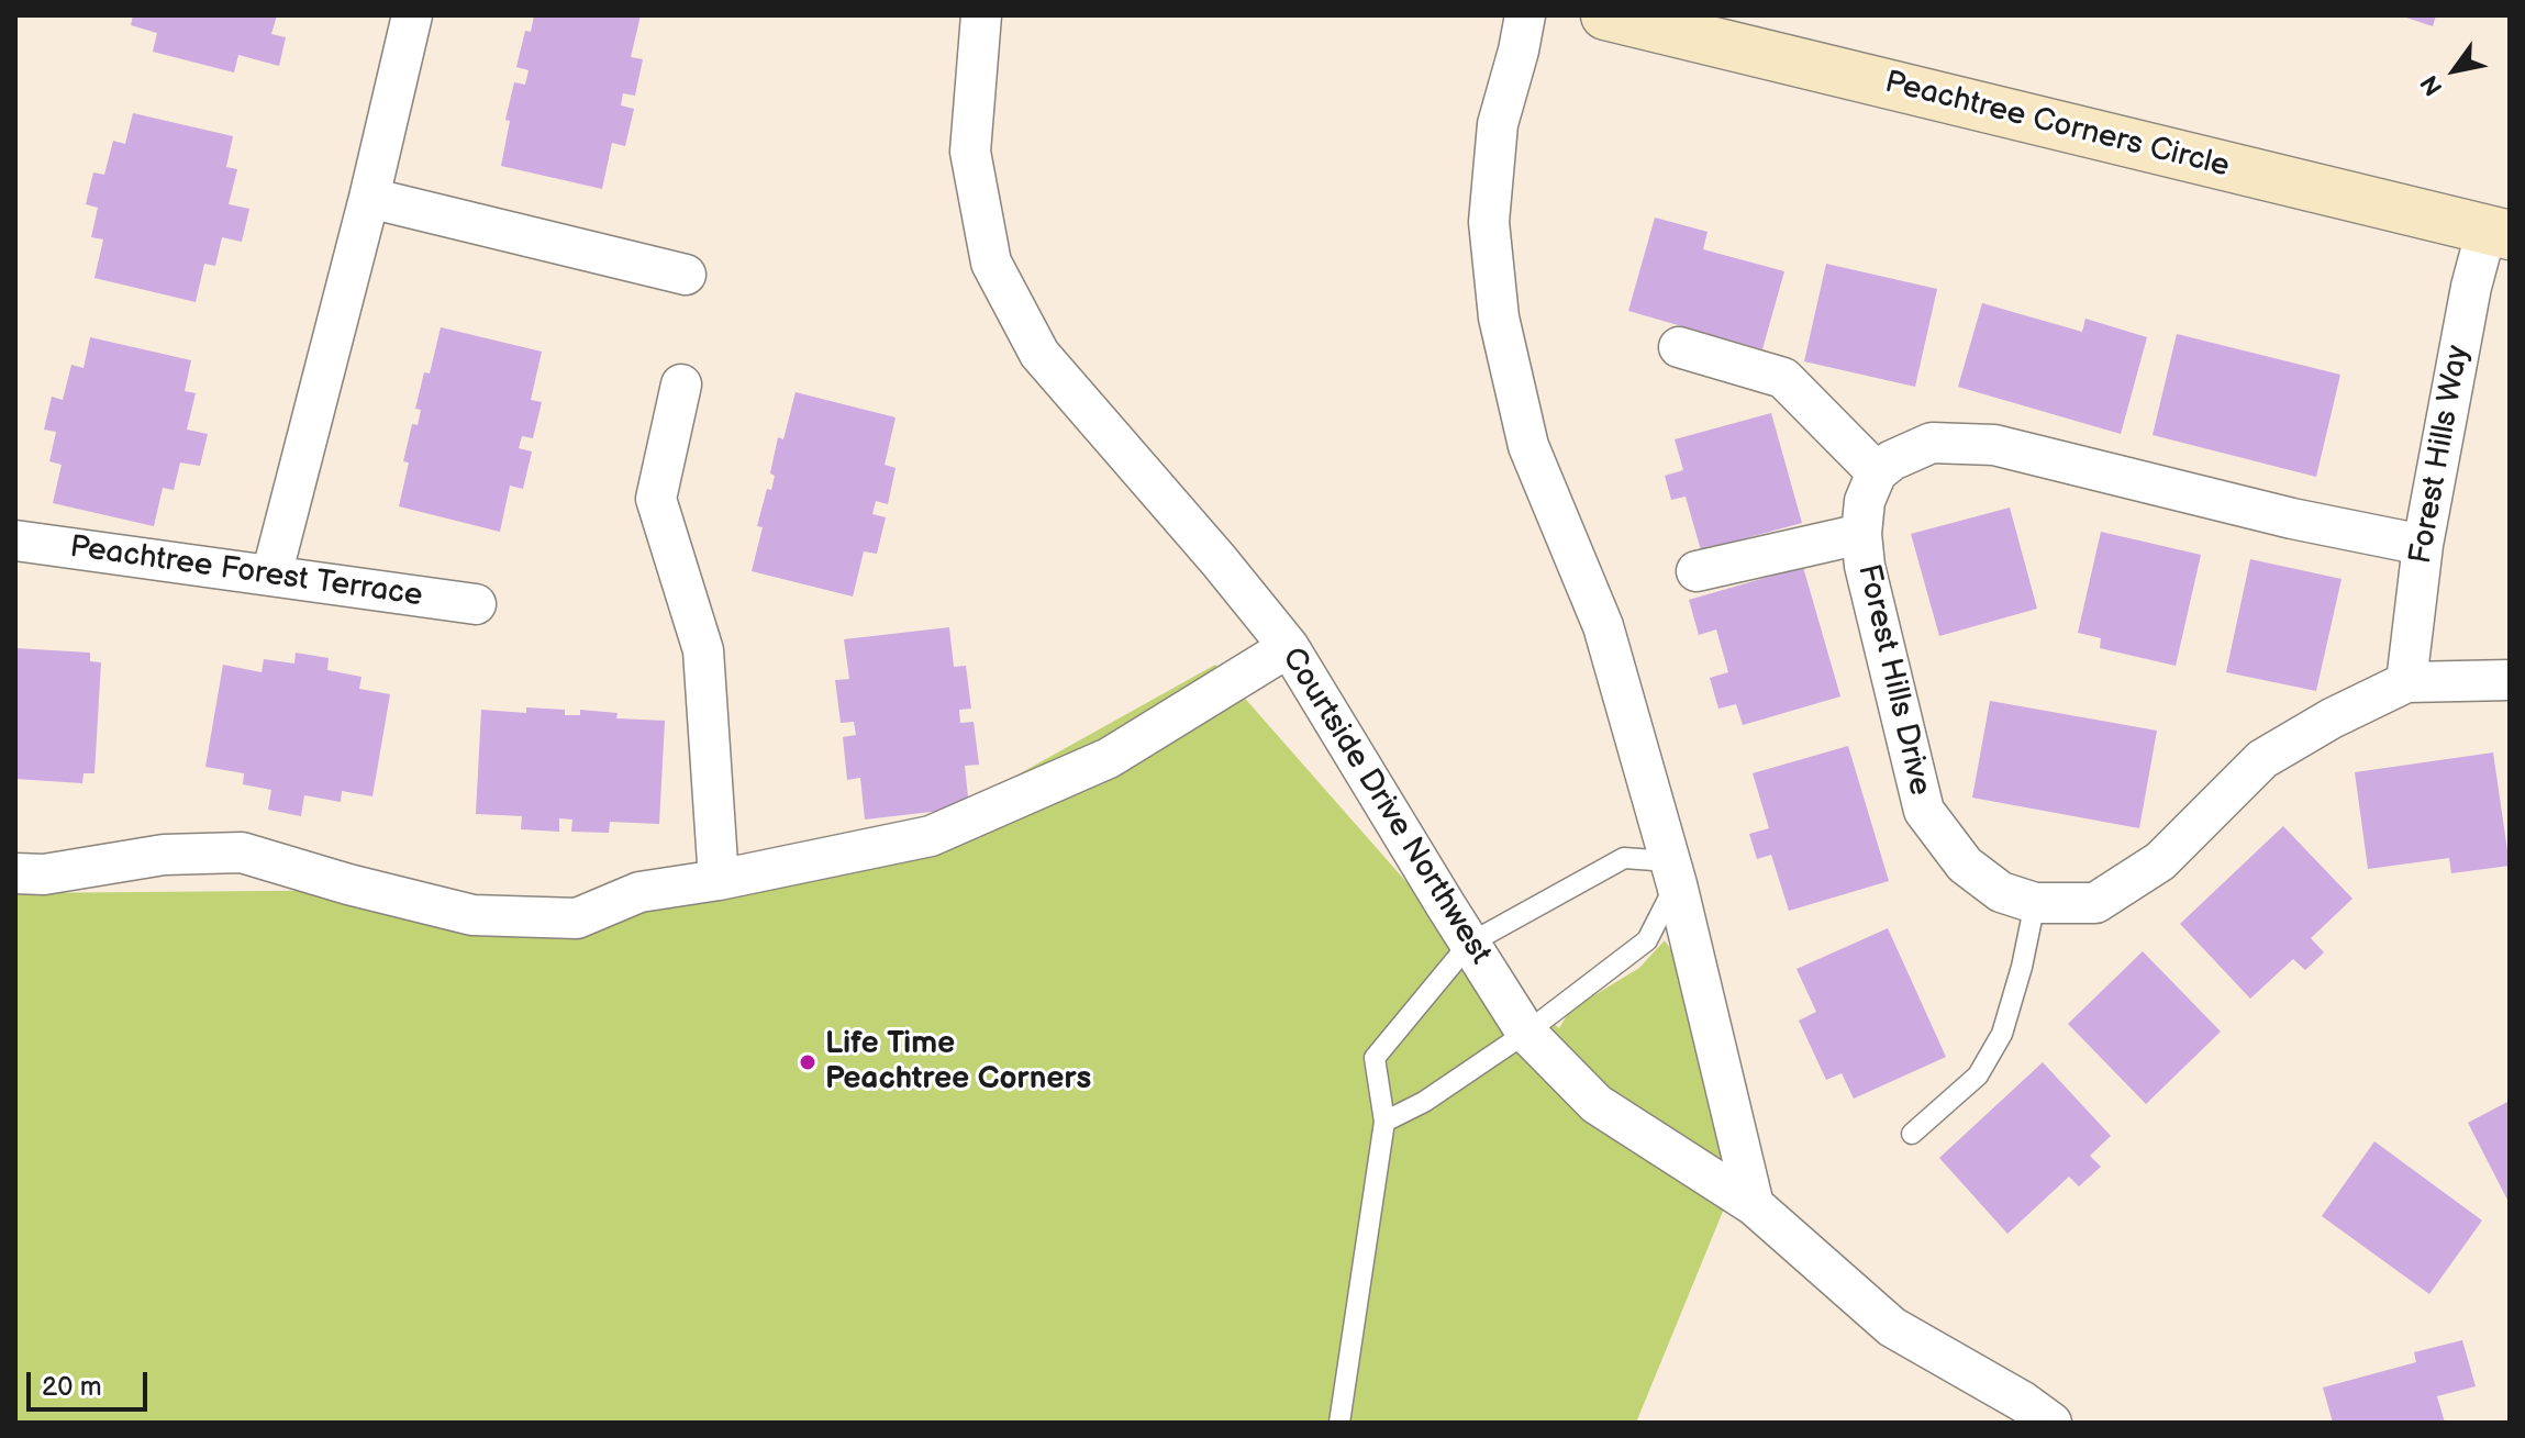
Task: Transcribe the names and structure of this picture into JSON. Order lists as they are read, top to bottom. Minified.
{"streets":{"street":["Peachtree Corners Circle","Forest Hills Way","Peachtree Forest Terrace","Forest Hills Drive","Courtside Drive Northwest"]},"crossings":[["Peachtree Corners Circle","Forest Hills Way"],["Forest Hills Way","Forest Hills Drive"]],"places":["Life Time Peachtree Corners"],"scale_bar":"20 m","north":"bottom left"}
